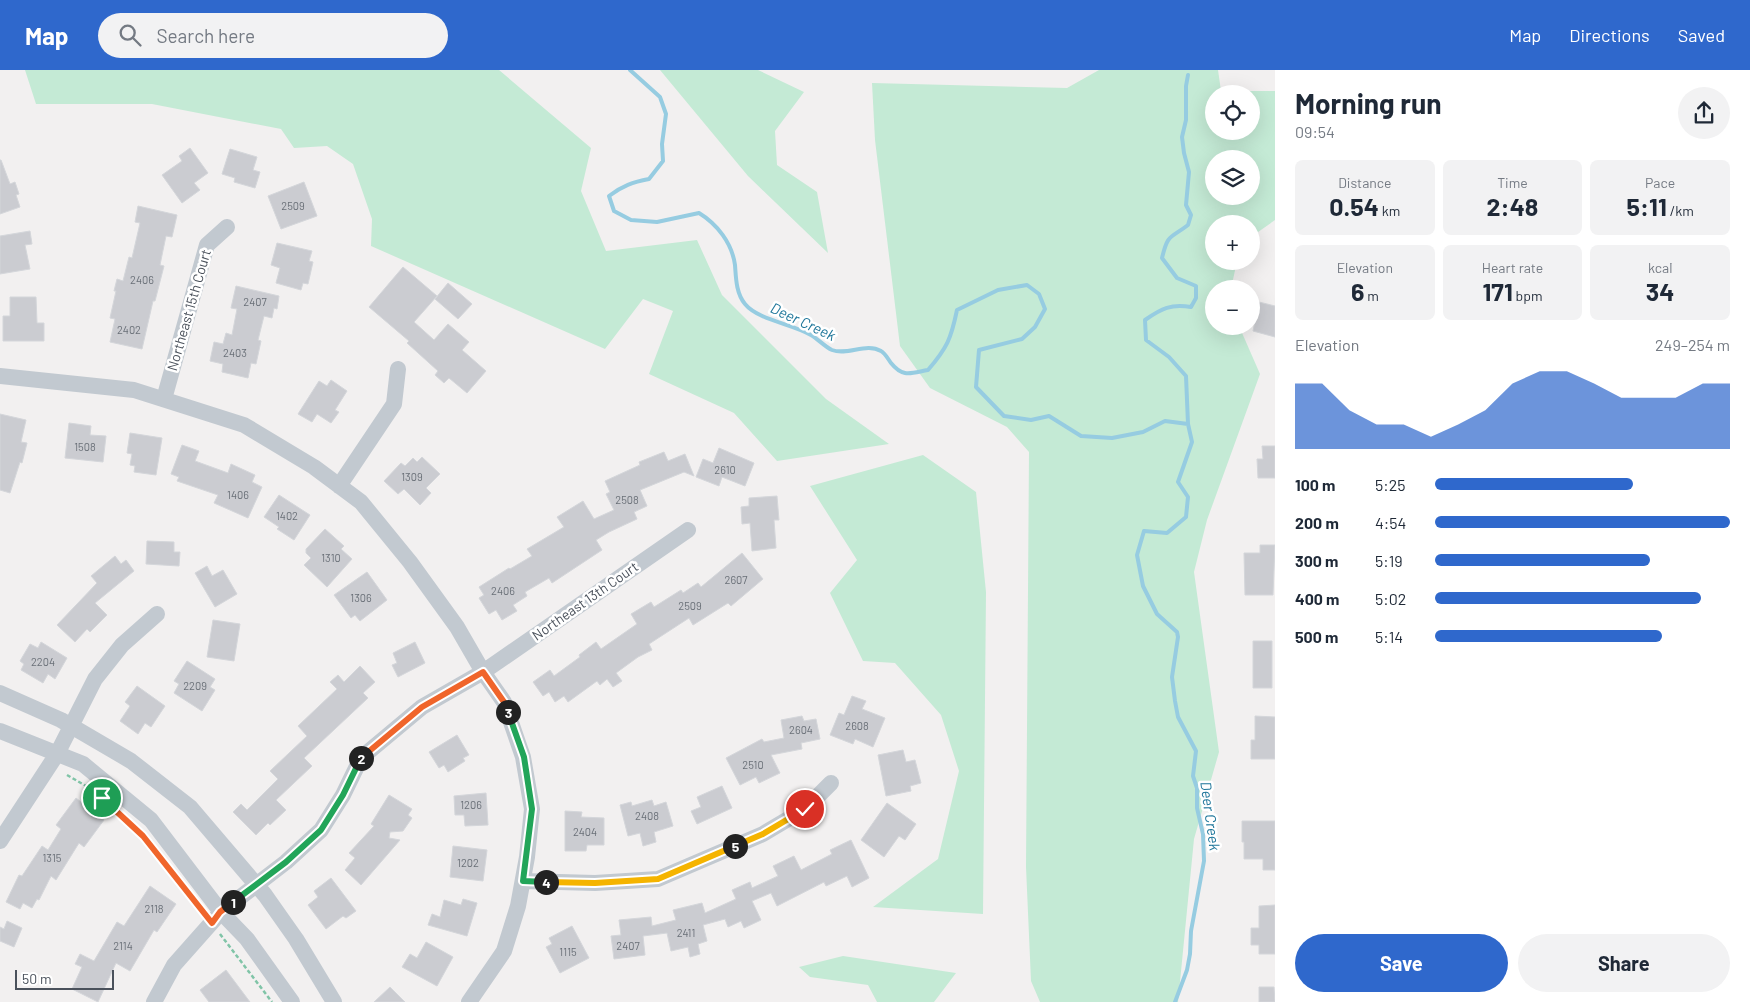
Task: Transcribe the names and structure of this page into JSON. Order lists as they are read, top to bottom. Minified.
{"streets":{"street":["Northeast 15th Court","Northeast 13th Court"]},"water":["Deer Creek"],"house_numbers":["2509","2406","2407","2402","2403","1508","2610","1309","1406","2508","1402","1310","2607","2406","1306","2509","2204","2209","2608","2604","2510","1206","2408","2404","1315","1202","2118","2411","2114","2407","1115"],"scale_bar":"50 m","page":{"header":"Map","search":"Search here","nav":["Map","Directions","Saved"],"heading":["Morning run","09:54"],"map_buttons":["+","−"],"stats":[["Distance","0.54 km"],["Time","2:48"],["Pace","5:11 /km"],["Elevation","6 m"],["Heart rate","171 bpm"],["kcal","34"]],"chart":["Elevation","249–254 m"],"list":[{"name":"100 m","note":"5:25"},{"name":"200 m","note":"4:54"},{"name":"300 m","note":"5:19"},{"name":"400 m","note":"5:02"},{"name":"500 m","note":"5:14"}],"pins":["3","2","5","4","1"],"buttons":["Save","Share"],"scale":"50 m"}}
